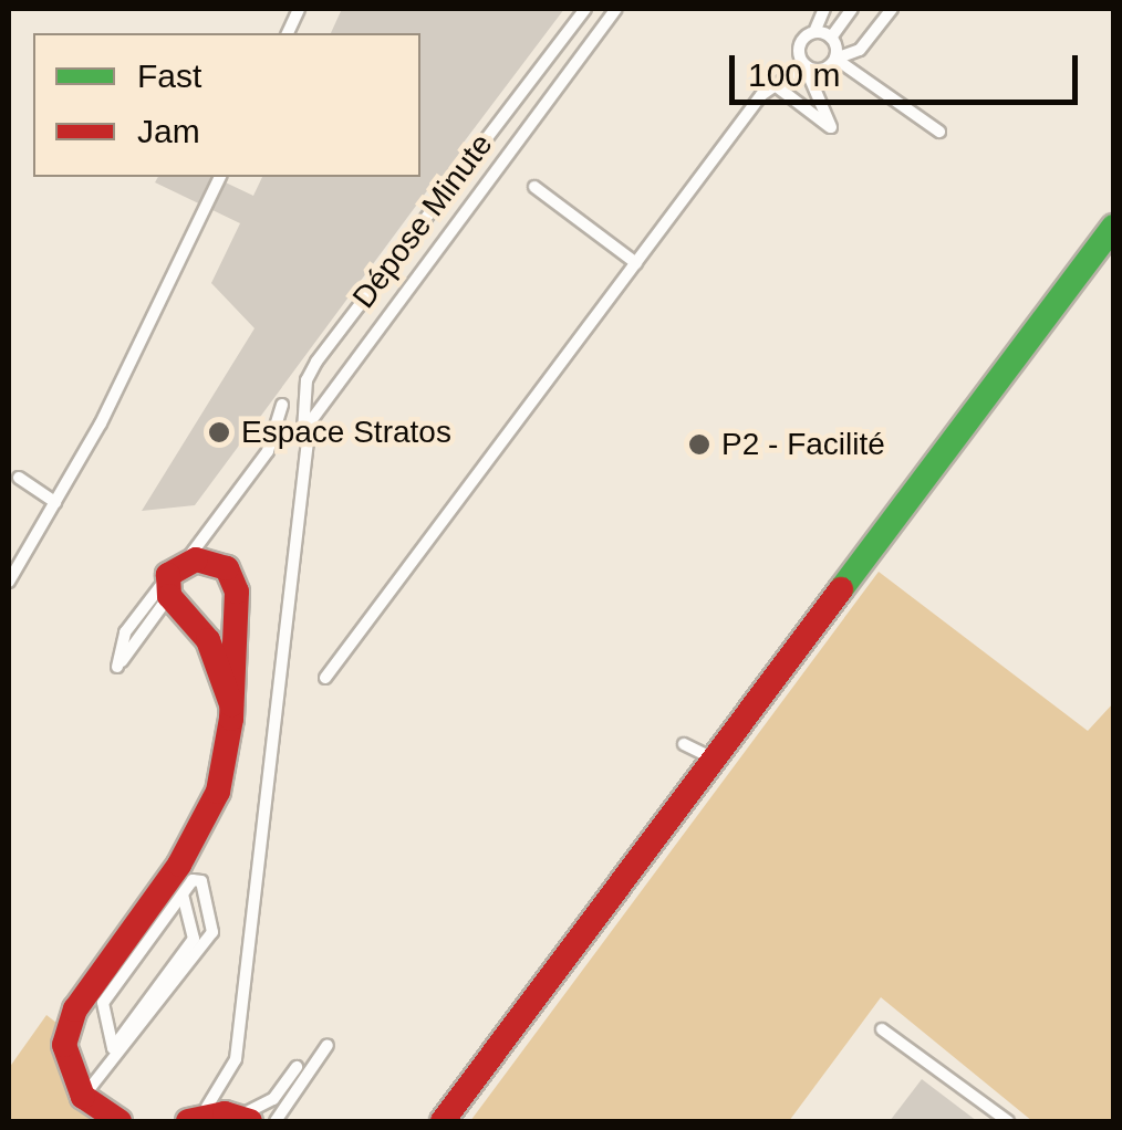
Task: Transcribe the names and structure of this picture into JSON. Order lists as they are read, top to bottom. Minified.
{"streets":{"lane":["Dépose Minute"]},"places":["Espace Stratos","P2 - Facilité"],"legend":["Fast","Jam"],"scale_bar":"100 m"}
